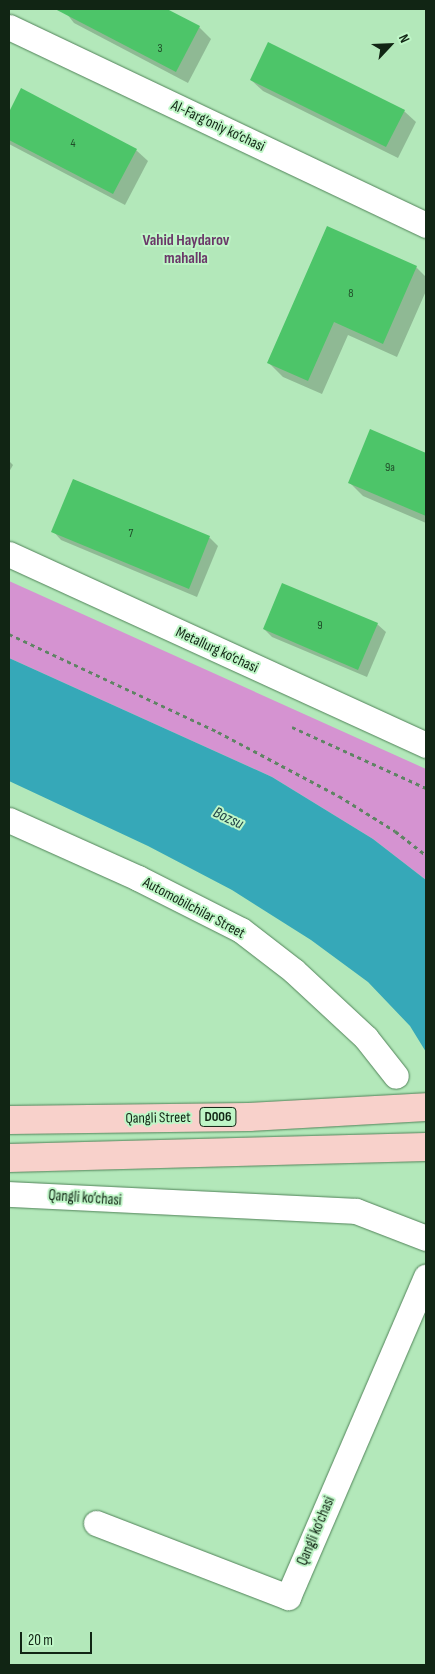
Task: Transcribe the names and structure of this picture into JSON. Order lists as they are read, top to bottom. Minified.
{"streets":{"main road":["D006","Qangli Street"],"street":["Al-Farg‘oniy ko‘chasi","Metallurg ko‘chasi","Automobilchilar Street","Qangli ko‘chasi"]},"districts":["Vahid Haydarov mahalla"],"water":["Bozsu"],"house_numbers":["3","4","8","9а","7","9"],"scale_bar":"20 m","north":"top right"}
